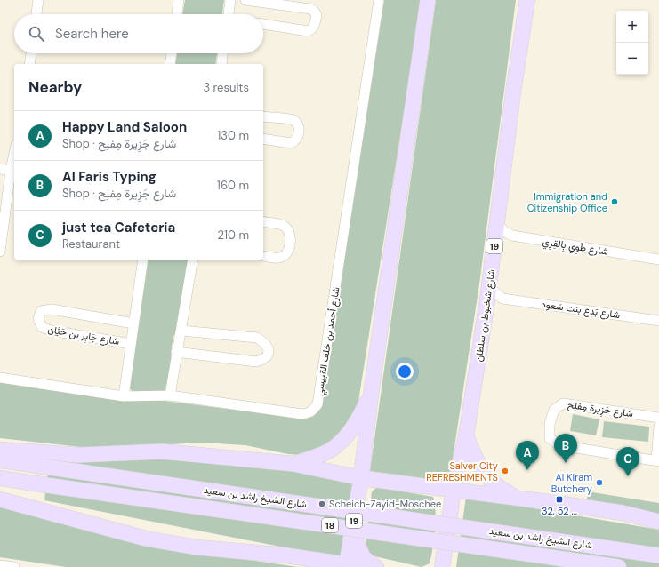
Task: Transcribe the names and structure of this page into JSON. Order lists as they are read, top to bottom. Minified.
{"streets":{"main road":["19","شارع شخبوط بن سلطان","شارع الشيخ راشد بن سعيد","18"],"street":["شارع طَوِي بِالقِرِي","شارع بَدع بنت سَعود","شارع جَابِر بن حَيَّان","شارع أحمد بن خلف القبيسي","شارع جَزِيرة مِفلِح"]},"crossings":[["شارع طَوِي بِالقِرِي","شارع شخبوط بن سلطان"],["شارع جَابِر بن حَيَّان","شارع أحمد بن خلف القبيسي"]],"places":{"other":["Immigration and Citizenship Office","Salver City REFRESHMENTS","Al Kiram Butchery","Scheich-Zayid-Moschee"],"transit":["32, 52 ..."]},"page":{"map_buttons":["+","−"],"search":"Search here","heading":["Nearby","3 results"],"list":[{"mark":"A","name":"Happy Land Saloon","note":"Shop · شارع جَزِيرة مِفلِح","value":"130 m"},{"mark":"B","name":"Al Faris Typing","note":"Shop · شارع جَزِيرة مِفلِح","value":"160 m"},{"mark":"C","name":"just tea Cafeteria","note":"Restaurant","value":"210 m"}],"pins":["B","A","C"]}}
